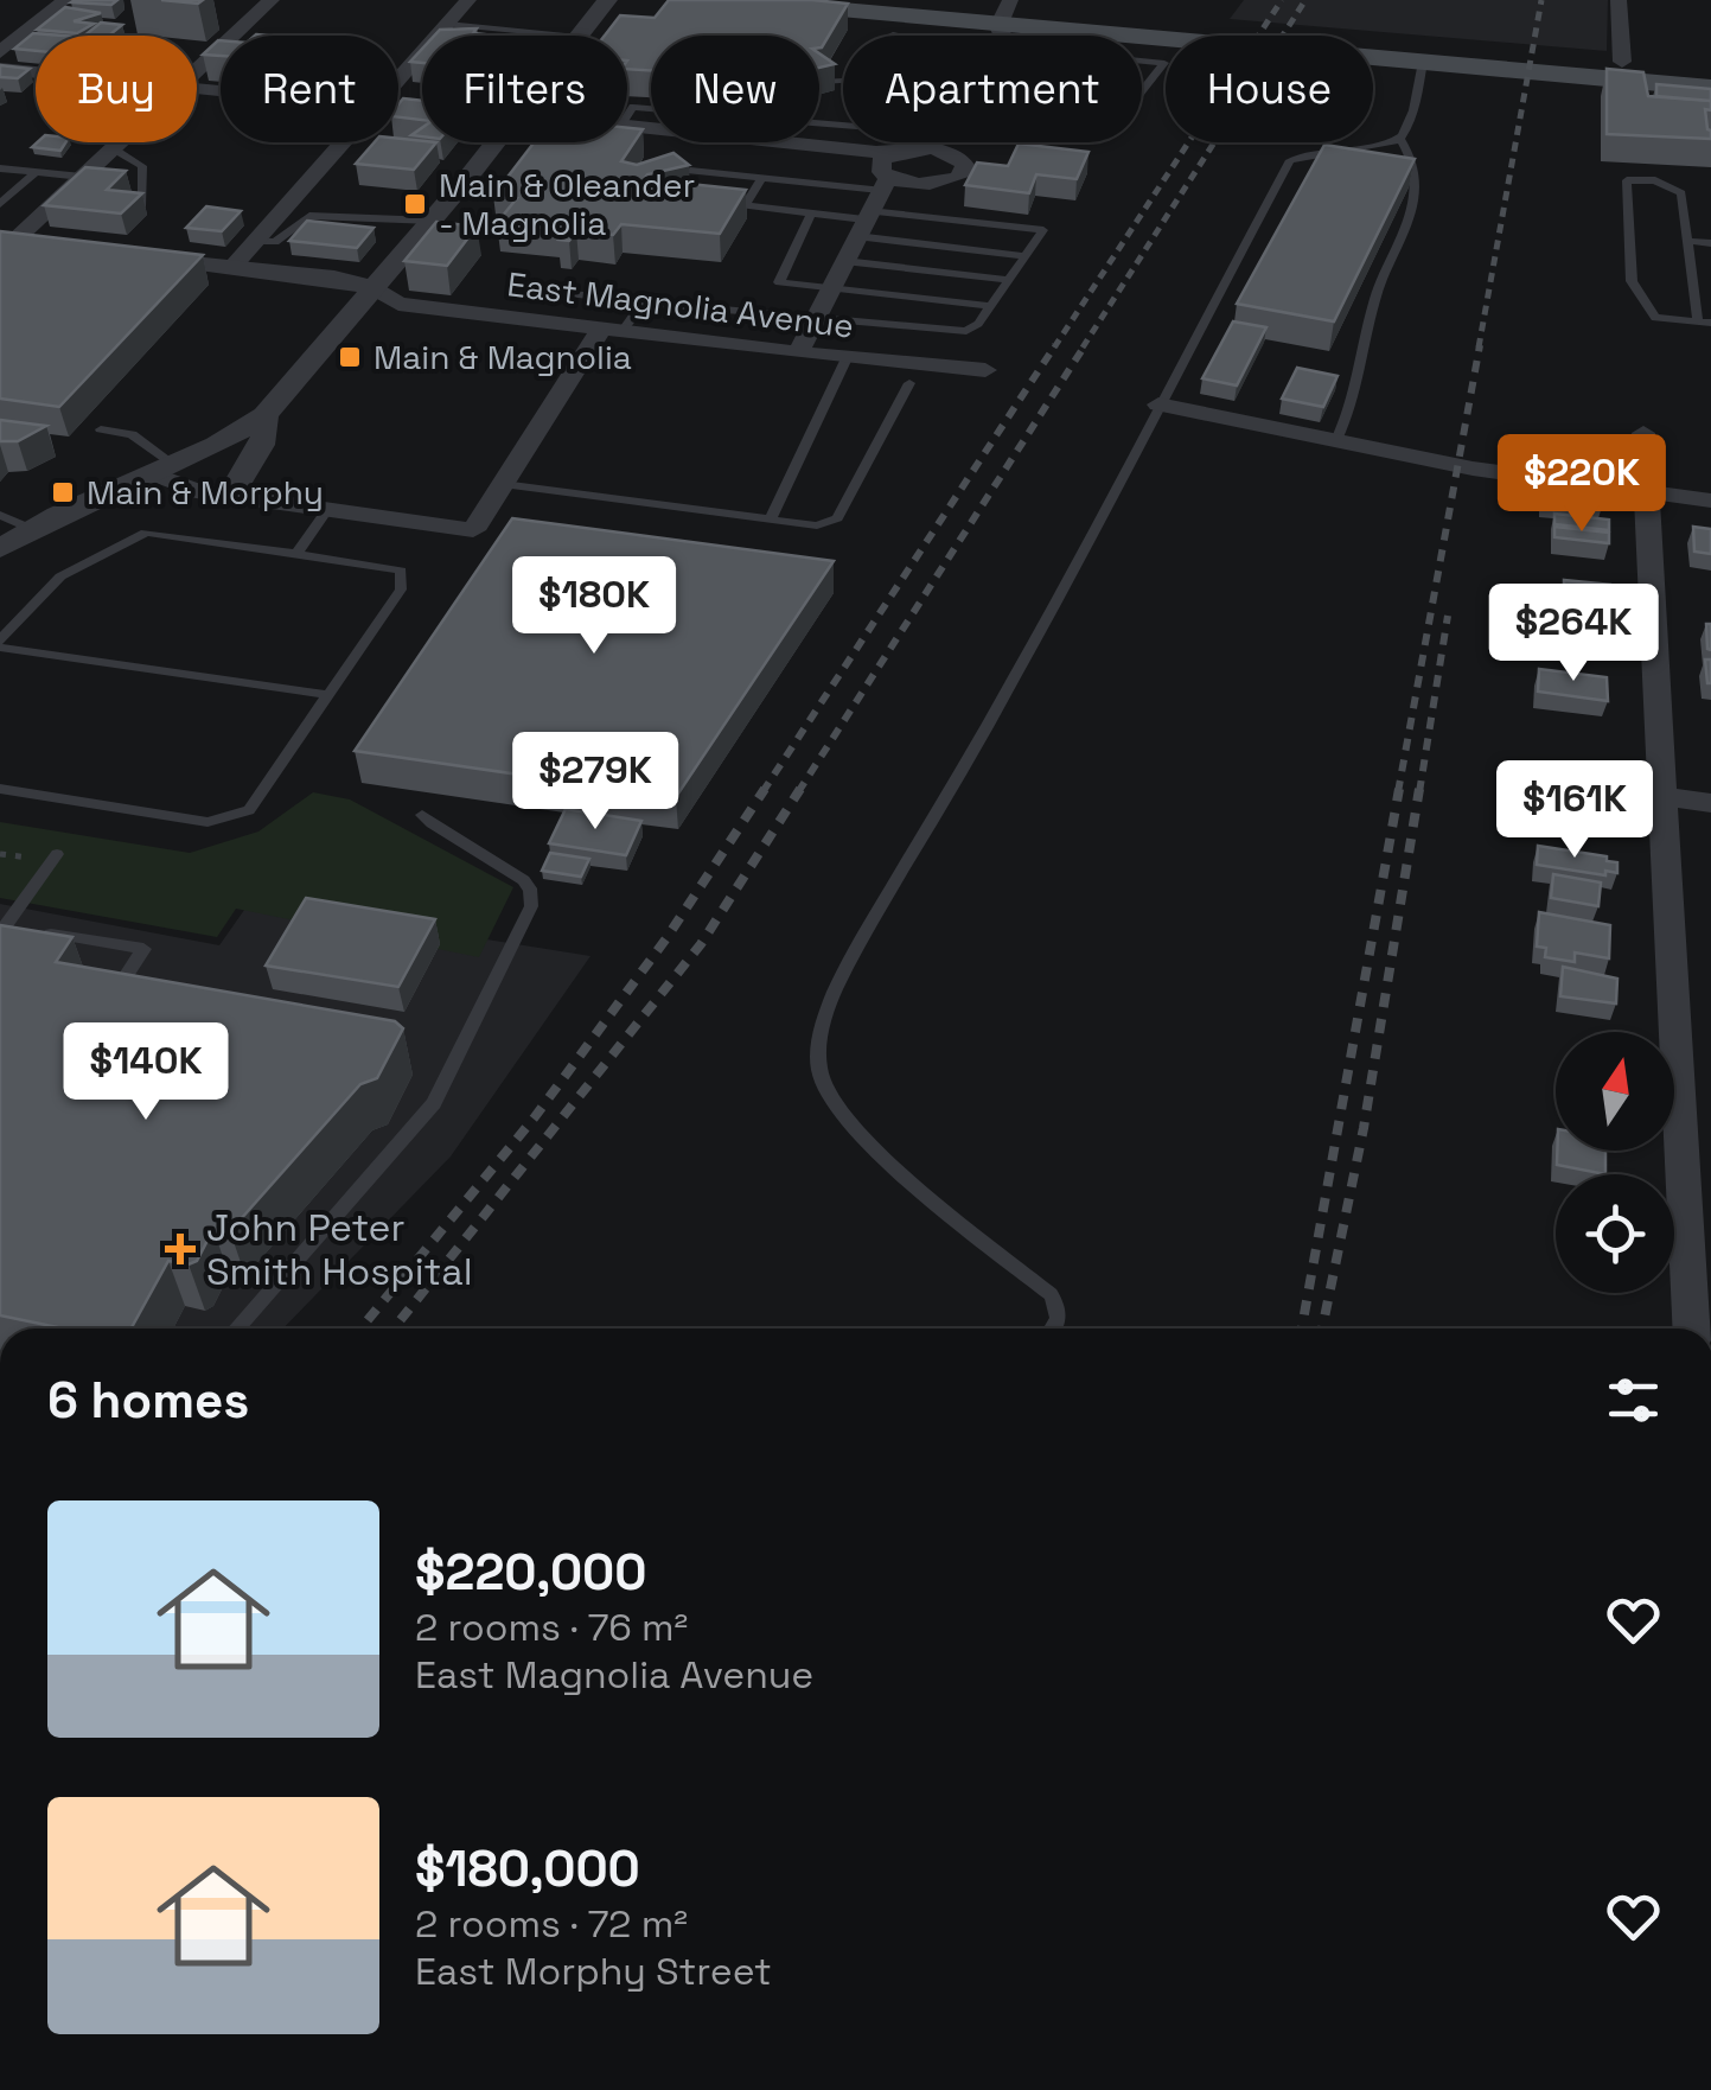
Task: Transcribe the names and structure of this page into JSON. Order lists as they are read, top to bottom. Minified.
{"streets":{"street":["East Magnolia Avenue"]},"places":{"transit":["Main & Oleander - Magnolia","Main & Magnolia","Main & Morphy"],"health":["John Peter Smith Hospital"]},"north":"top","page":{"chip":["Buy","Rent","Filters","New","Apartment","House"],"price":["$220K","$180K","$264K","$279K","$161K","$140K"],"heading":"6 homes","list":[{"name":"$220,000","note":"2 rooms · 76 m² · East Magnolia Avenue"},{"name":"$180,000","note":"2 rooms · 72 m² · East Morphy Street"}]}}
